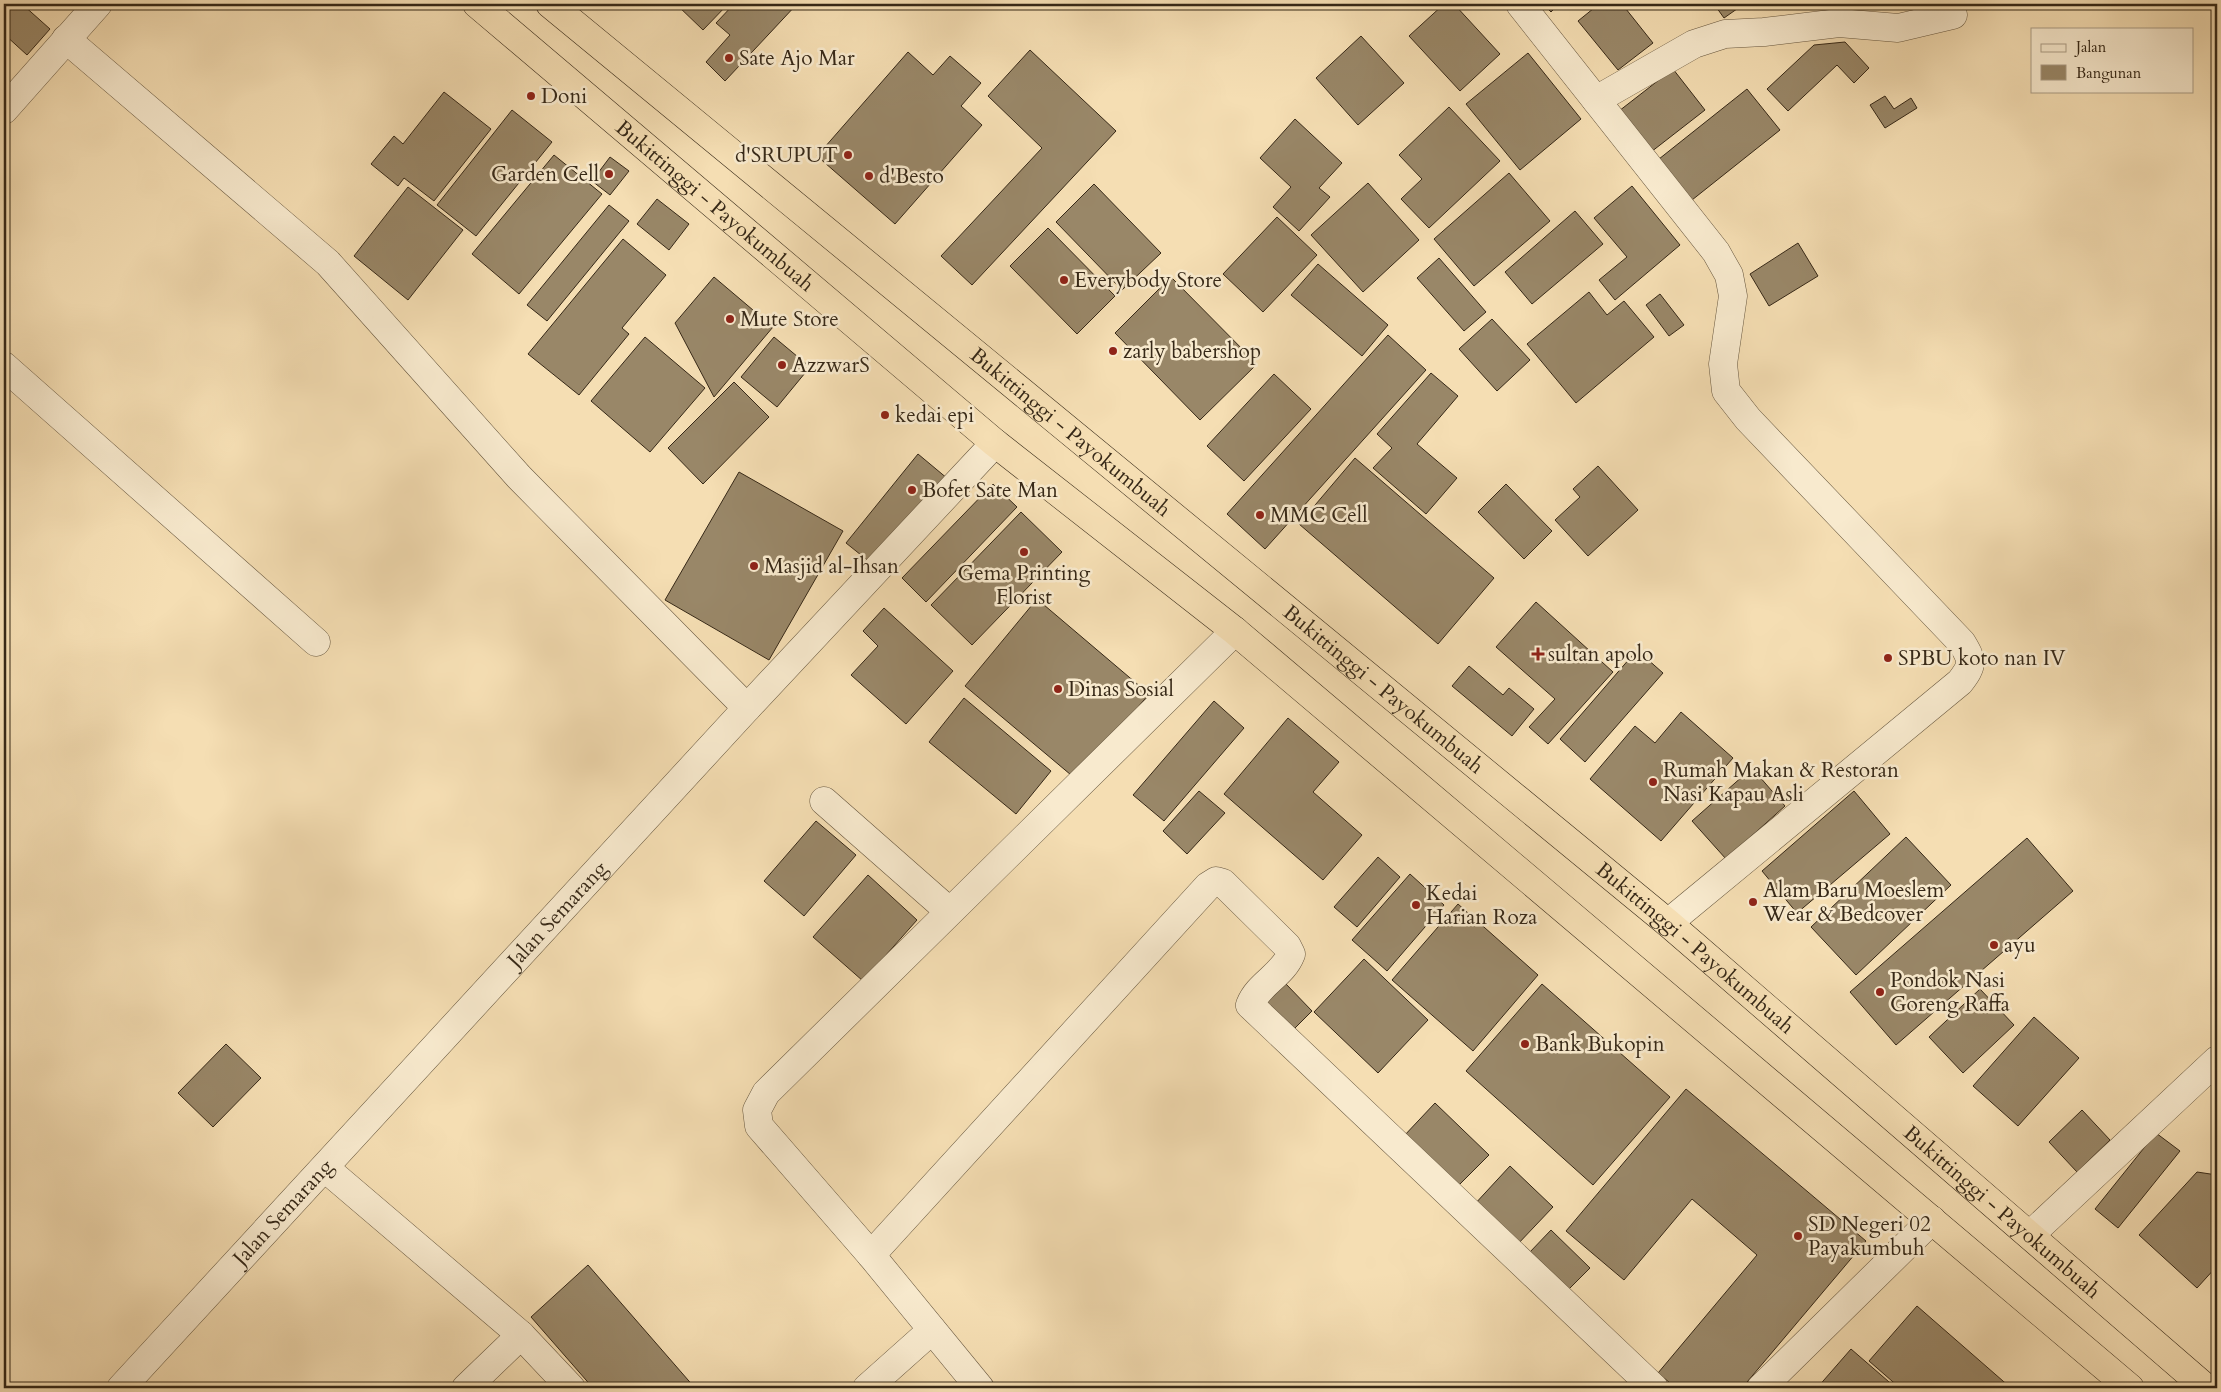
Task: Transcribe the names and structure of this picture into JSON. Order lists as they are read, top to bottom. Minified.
{"streets":{"highway":["Bukittinggi - Payokumbuah"],"street":["Jalan Semarang"]},"crossings":[["Bukittinggi - Payokumbuah","Jalan Semarang"]],"places":{"other":["Sate Ajo Mar","Doni","d'SRUPUT","Garden Cell","d'Besto","Everybody Store","Mute Store","zarly babershop","AzzwarS","kedai epi","Bofet Sate Man","MMC Cell","Gema Printing Florist","Masjid al-Ihsan","SPBU koto nan IV","Dinas Sosial","Rumah Makan & Restoran Nasi Kapau Asli","Alam Baru Moeslem Wear & Bedcover","Kedai Harian Roza","ayu","Pondok Nasi Goreng Raffa","Bank Bukopin","SD Negeri 02 Payakumbuh"],"health":["sultan apolo"]},"legend":["Jalan","Bangunan"]}
